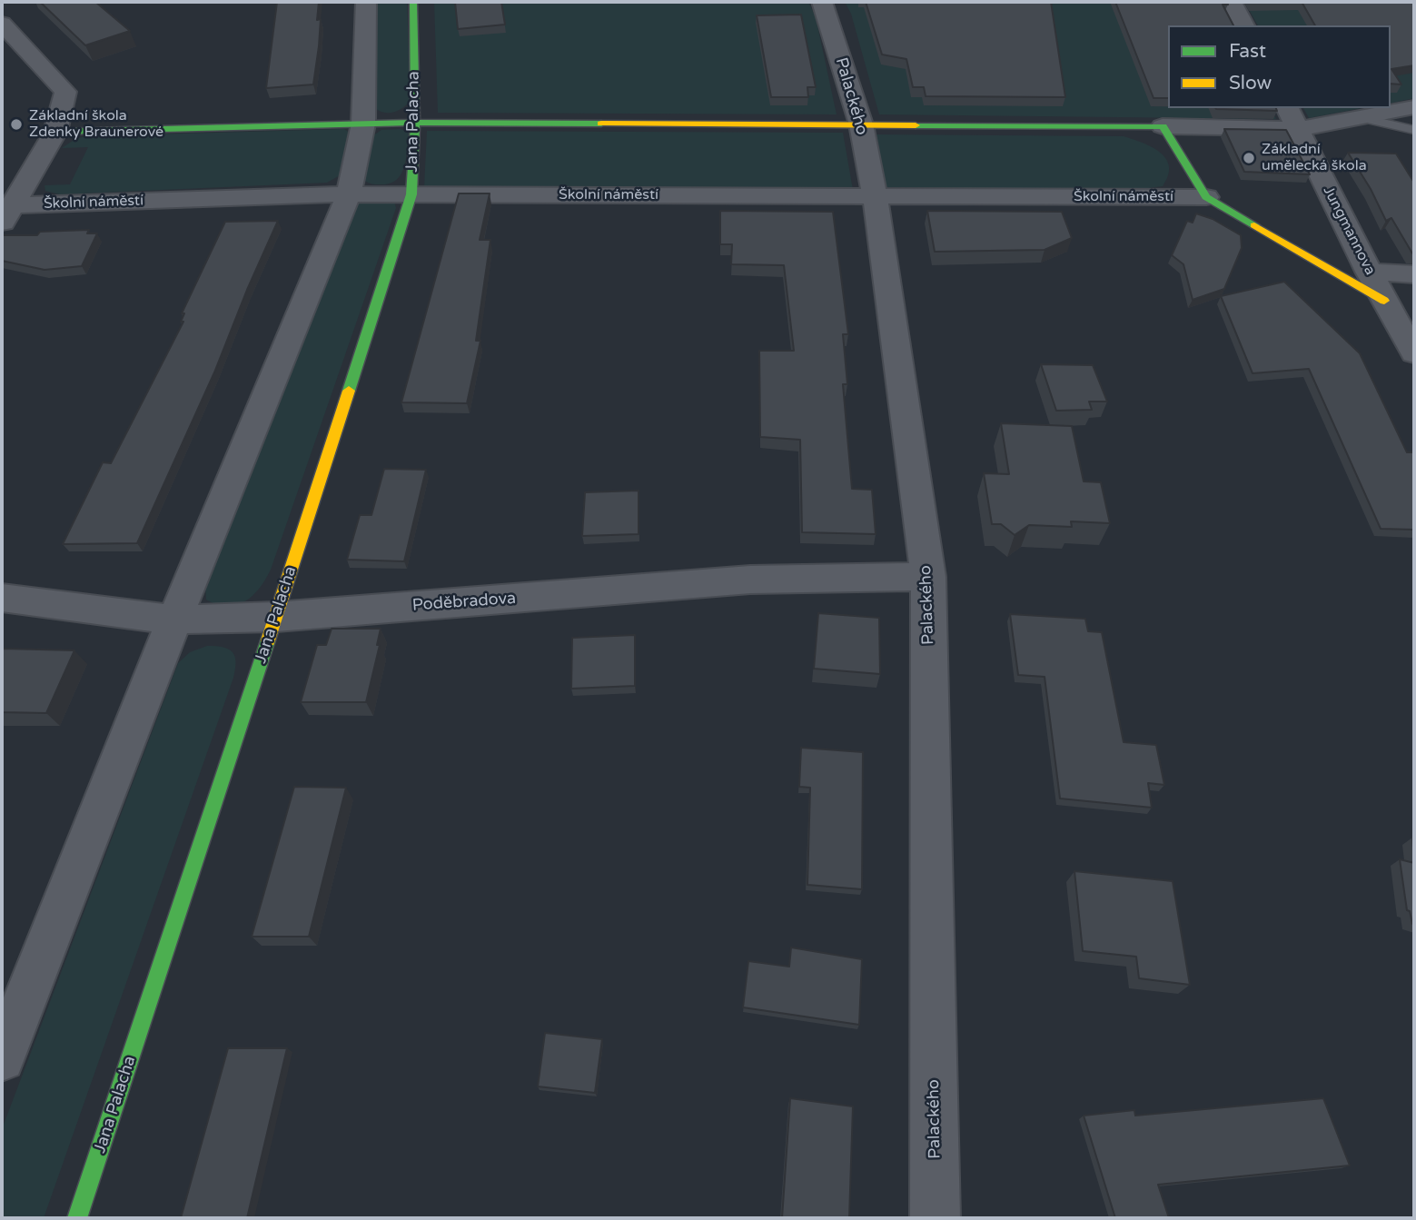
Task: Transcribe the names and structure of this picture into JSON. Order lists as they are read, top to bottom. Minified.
{"streets":{"street":["Palackého","Jana Palacha","Školní náměstí","Jungmannova","Poděbradova"]},"crossings":[["Palackého","Školní náměstí"],["Palackého","Poděbradova"],["Jana Palacha","Školní náměstí"],["Jana Palacha","Poděbradova"],["Školní náměstí","Jungmannova"]],"places":["Základní škola Zdenky Braunerové","Základní umělecká škola"],"legend":["Fast","Slow"]}
